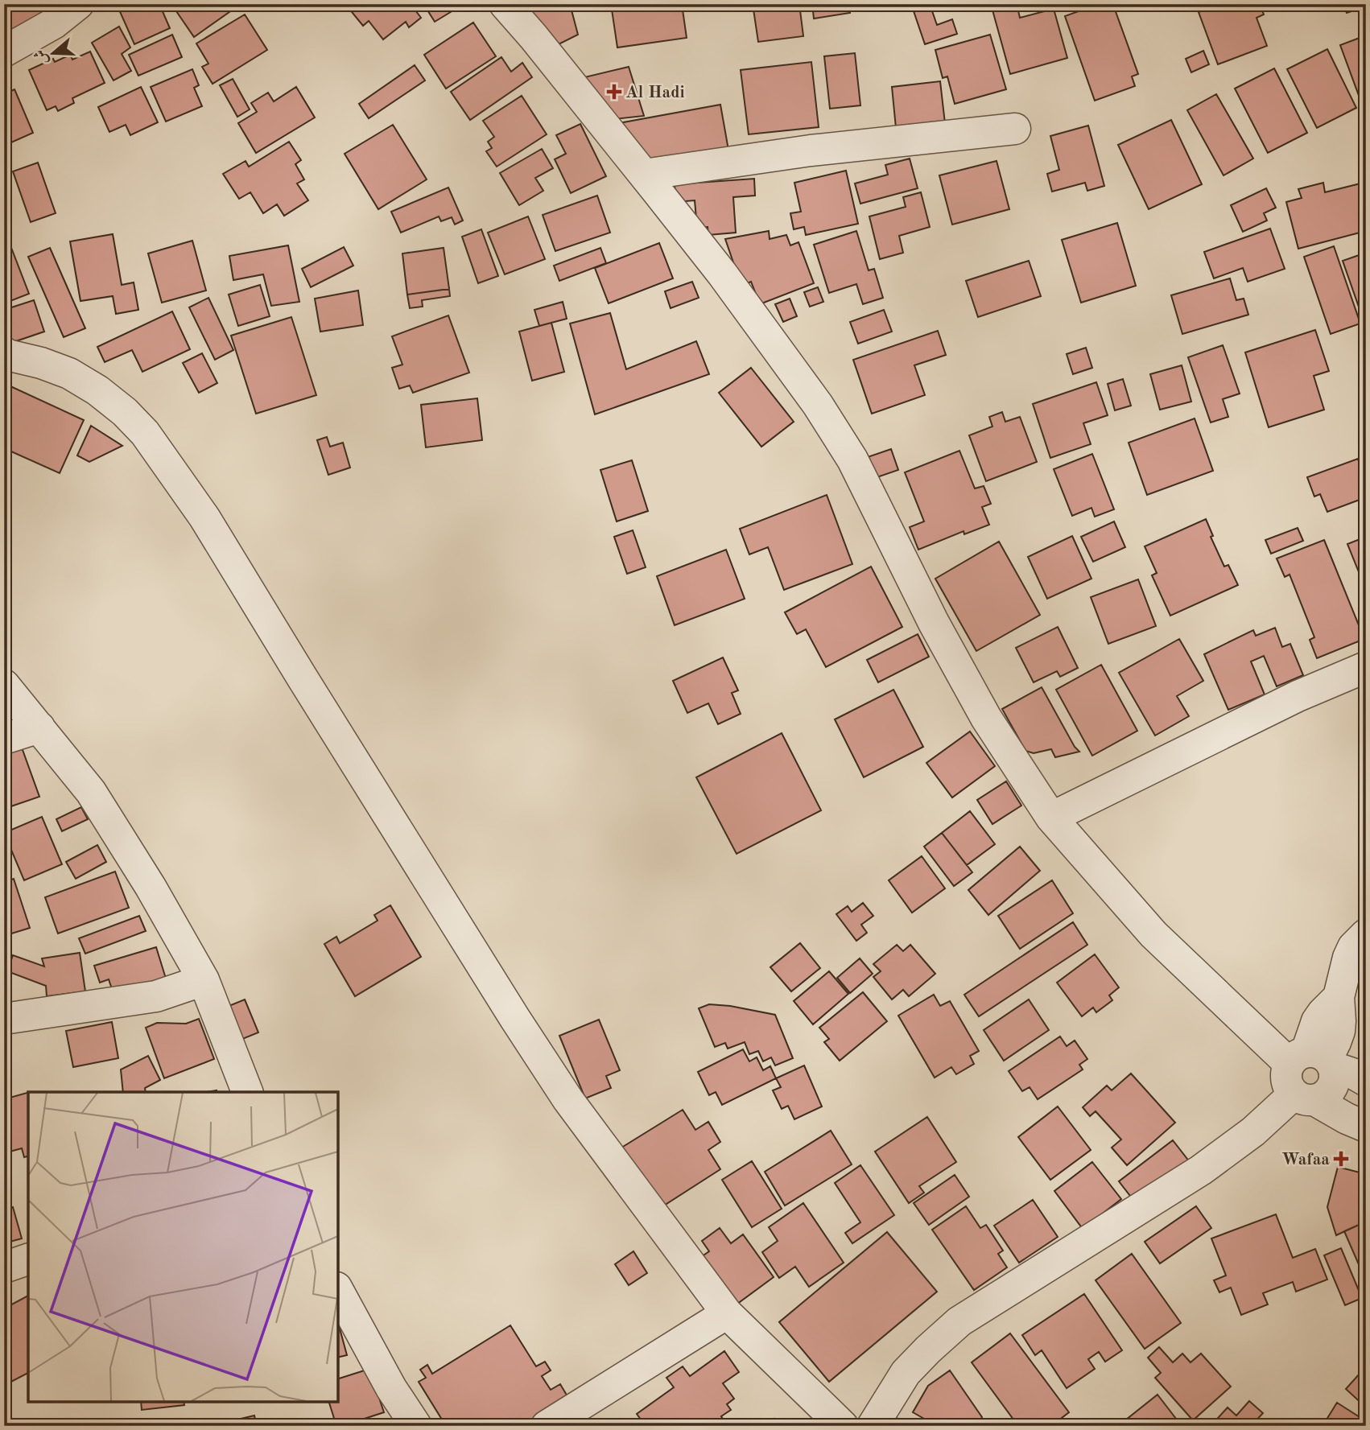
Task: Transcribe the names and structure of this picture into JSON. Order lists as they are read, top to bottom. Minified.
{"places":{"health":["Al Hadi","Wafaa"]},"north":"left"}
